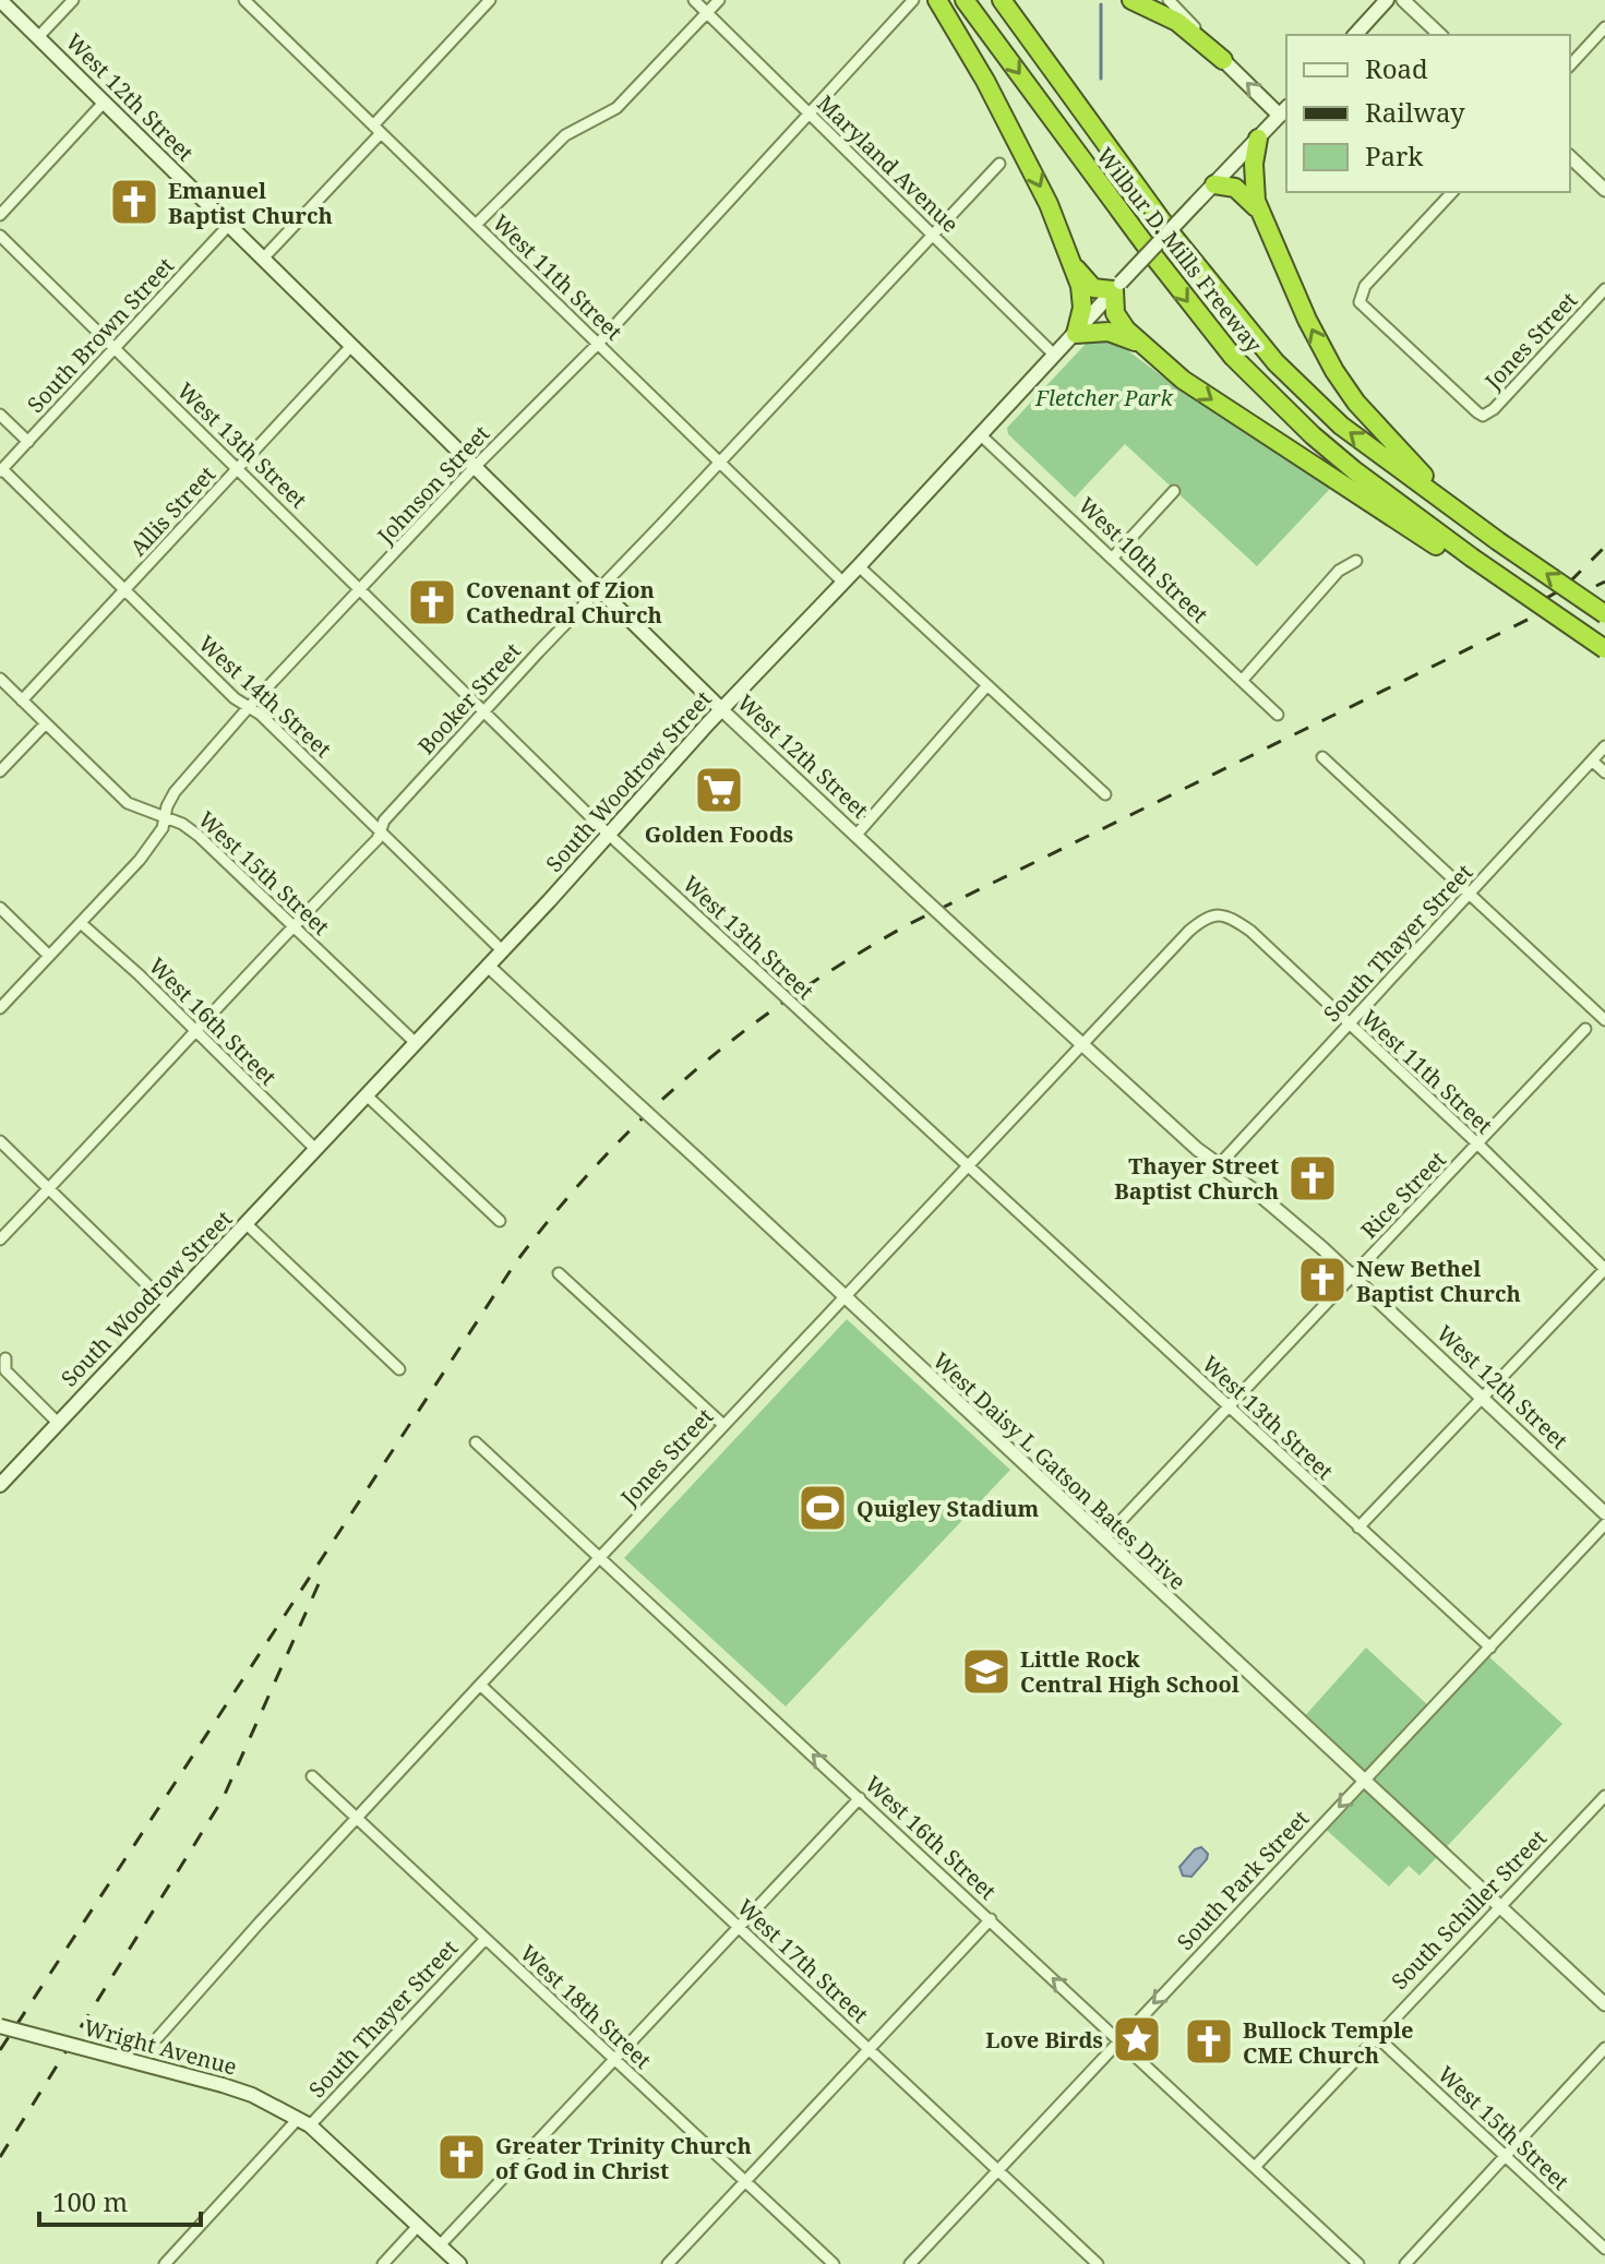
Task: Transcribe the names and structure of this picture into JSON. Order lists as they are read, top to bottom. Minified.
{"streets":{"highway":["Wilbur D. Mills Freeway"],"main road":["West 12th Street","South Woodrow Street","Wright Avenue"],"street":["Maryland Avenue","West 11th Street","South Brown Street","Jones Street","West 13th Street","Johnson Street","Allis Street","West 10th Street","West 14th Street","Booker Street","West 15th Street","South Thayer Street","West 16th Street","Rice Street","West Daisy L Gatson Bates Drive","South Park Street","South Schiller Street","West 17th Street","West 18th Street"]},"crossings":[["West 12th Street","South Brown Street"],["West 12th Street","Jones Street"],["West 12th Street","Johnson Street"],["West 12th Street","Allis Street"],["West 12th Street","Booker Street"],["West 12th Street","South Woodrow Street"],["West 12th Street","South Thayer Street"],["West 12th Street","Rice Street"],["Maryland Avenue","Johnson Street"],["Maryland Avenue","Booker Street"],["Maryland Avenue","South Woodrow Street"],["West 11th Street","Jones Street"],["West 11th Street","Johnson Street"],["West 11th Street","Booker Street"],["West 11th Street","South Woodrow Street"],["West 11th Street","South Thayer Street"],["West 11th Street","Rice Street"],["South Brown Street","West 13th Street"],["South Brown Street","West 14th Street"],["Jones Street","West 13th Street"],["Jones Street","West 16th Street"],["Jones Street","West Daisy L Gatson Bates Drive"],["Jones Street","West 17th Street"],["Jones Street","West 18th Street"],["West 13th Street","Johnson Street"],["West 13th Street","Allis Street"],["West 13th Street","Booker Street"],["West 13th Street","South Woodrow Street"],["West 13th Street","Rice Street"],["West 13th Street","South Park Street"],["Johnson Street","West 14th Street"],["Johnson Street","West 15th Street"],["Johnson Street","West 16th Street"],["Allis Street","West 14th Street"],["Allis Street","West 15th Street"],["West 10th Street","South Woodrow Street"],["West 14th Street","Booker Street"],["West 14th Street","South Woodrow Street"],["Booker Street","West 15th Street"],["Booker Street","West 16th Street"],["South Woodrow Street","West 15th Street"],["South Woodrow Street","West 16th Street"],["South Woodrow Street","West Daisy L Gatson Bates Drive"],["West 15th Street","South Schiller Street"],["South Thayer Street","West 18th Street"],["South Thayer Street","Wright Avenue"],["West 16th Street","South Park Street"],["West 16th Street","South Schiller Street"],["Rice Street","West Daisy L Gatson Bates Drive"],["West Daisy L Gatson Bates Drive","South Park Street"],["West Daisy L Gatson Bates Drive","South Schiller Street"],["South Park Street","West 17th Street"]],"one_way":["South Park Street"],"parks":["Fletcher Park"],"places":{"church":["Emanuel Baptist Church","Covenant of Zion Cathedral Church","Thayer Street Baptist Church","New Bethel Baptist Church","Bullock Temple CME Church","Greater Trinity Church of God in Christ"],"supermarket":["Golden Foods"],"sports":["Quigley Stadium"],"school or university":["Little Rock Central High School"],"place":["Love Birds"]},"legend":["Road","Railway","Park"],"scale_bar":"100 m"}
